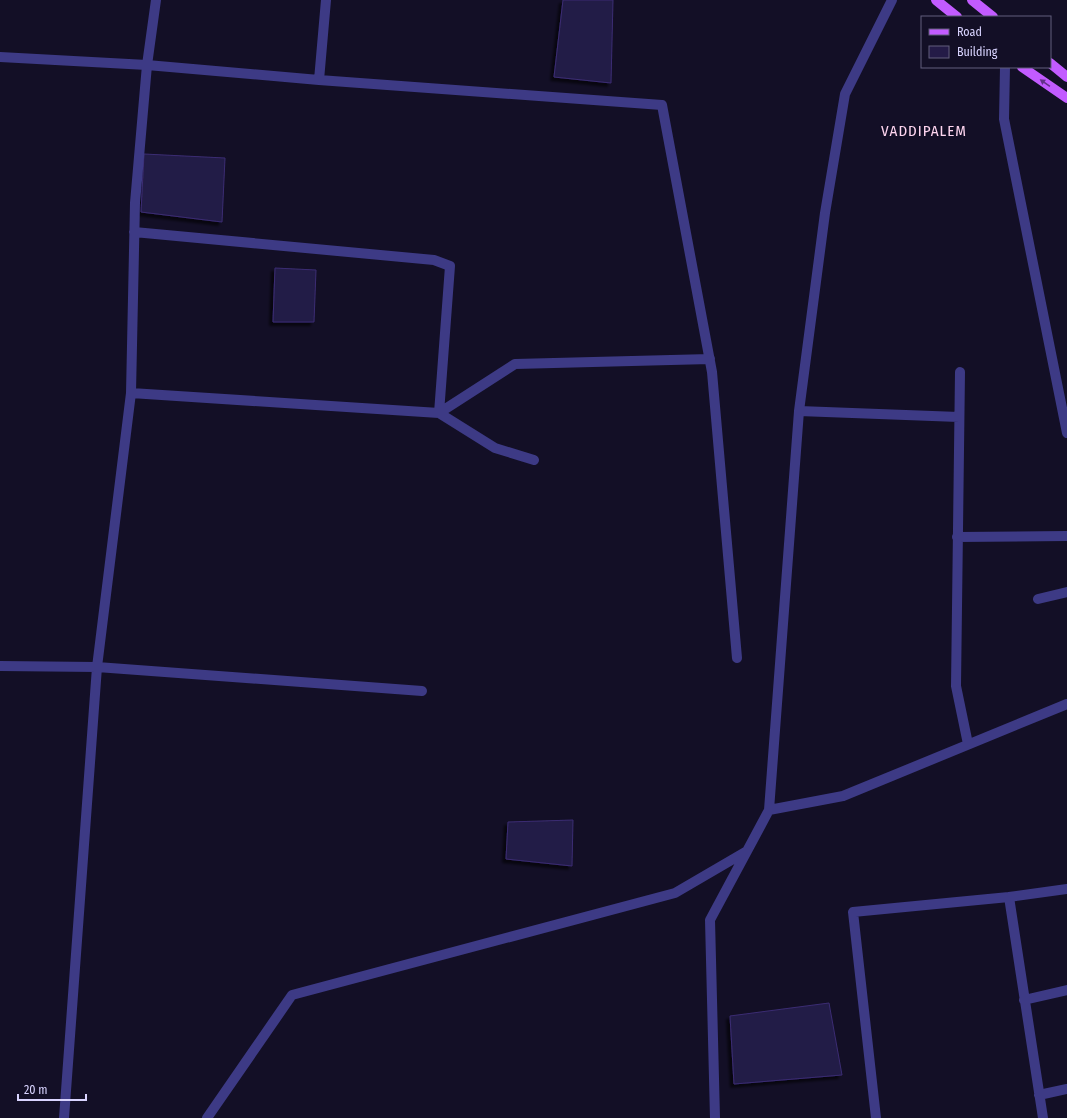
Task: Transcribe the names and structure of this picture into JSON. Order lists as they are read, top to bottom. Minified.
{"districts":["VADDIPALEM"],"legend":["Road","Building"],"scale_bar":"20 m"}
